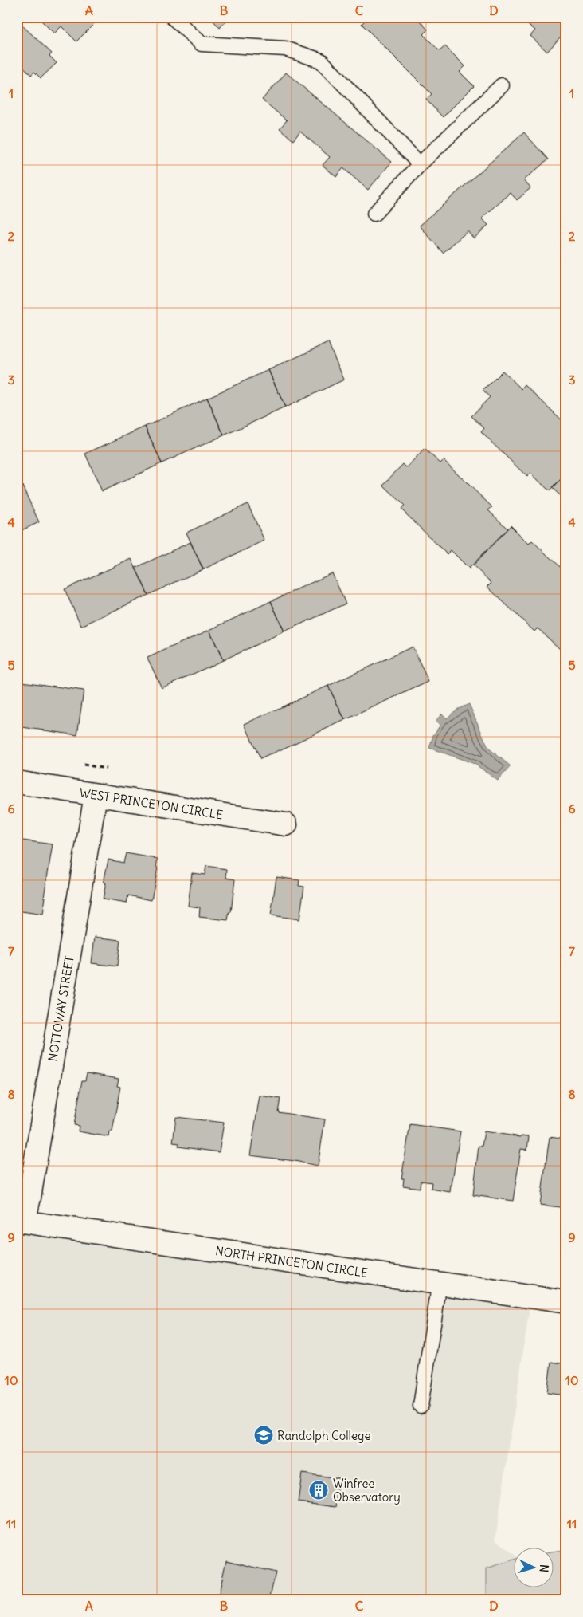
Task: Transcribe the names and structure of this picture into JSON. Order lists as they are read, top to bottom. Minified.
{"streets":{"street":["WEST PRINCETON CIRCLE","NOTTOWAY STREET","NORTH PRINCETON CIRCLE"]},"crossings":[["WEST PRINCETON CIRCLE","NOTTOWAY STREET"],["NOTTOWAY STREET","NORTH PRINCETON CIRCLE"]],"places":{"school or university":["Randolph College"],"building":["Winfree Observatory"]},"north":"right","grid":{"columns":["A","B","C","D"],"rows":["1","2","3","4","5","6","7","8","9","10","11"]}}
